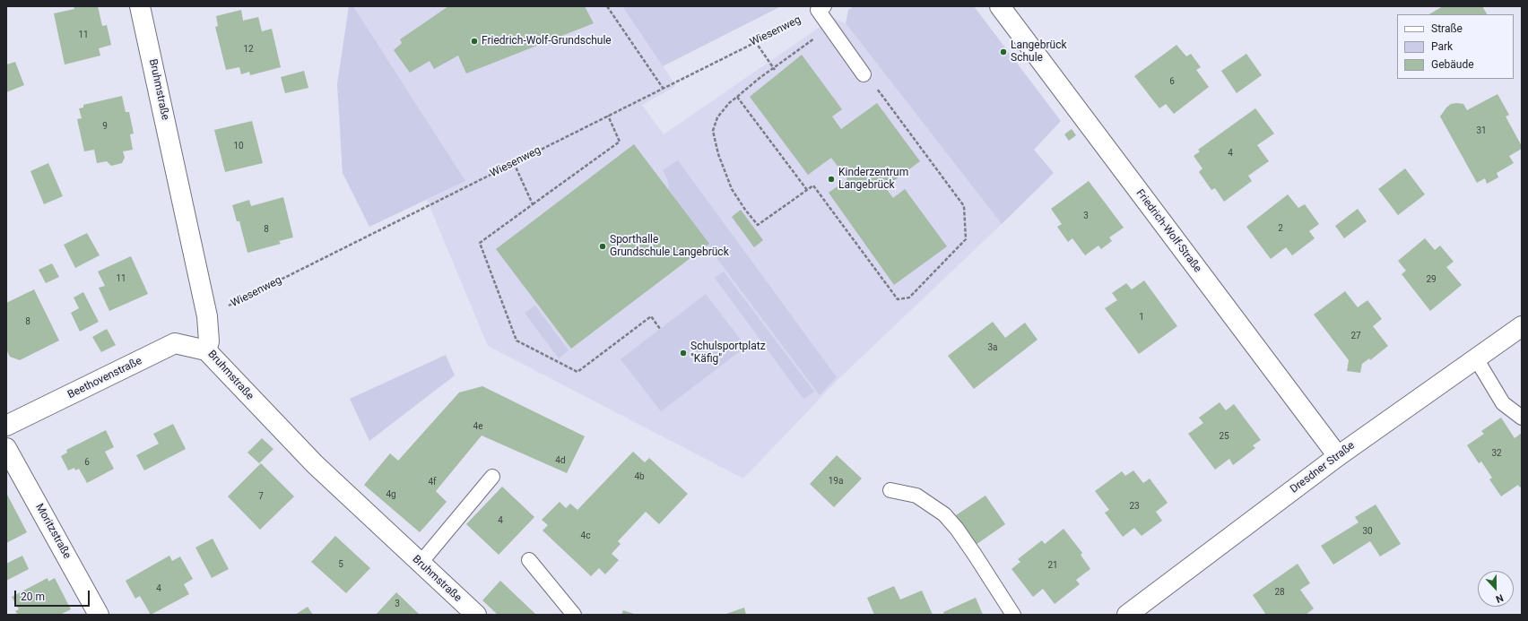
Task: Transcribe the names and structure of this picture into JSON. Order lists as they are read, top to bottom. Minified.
{"streets":{"street":["Bruhmstraße","Friedrich-Wolf-Straße","Beethovenstraße","Dresdner Straße","Moritzstraße"],"path":["Wiesenweg"]},"crossings":[["Wiesenweg","Bruhmstraße"],["Bruhmstraße","Beethovenstraße"],["Friedrich-Wolf-Straße","Dresdner Straße"]],"places":["Friedrich-Wolf-Grundschule","Langebrück Schule","Kinderzentrum Langebrück","Sporthalle Grundschule Langebrück","Schulsportplatz \"Käfig\""],"house_numbers":["11","12","6","9","31","10","4","3","2","8","11","29","1","8","27","3a","4e","25","32","4d","6","4b","19a","4f","4g","7","23","4","30","4c","5","21","4","28","3"],"legend":["Straße","Park","Gebäude"],"scale_bar":"20 m","north":"bottom"}
